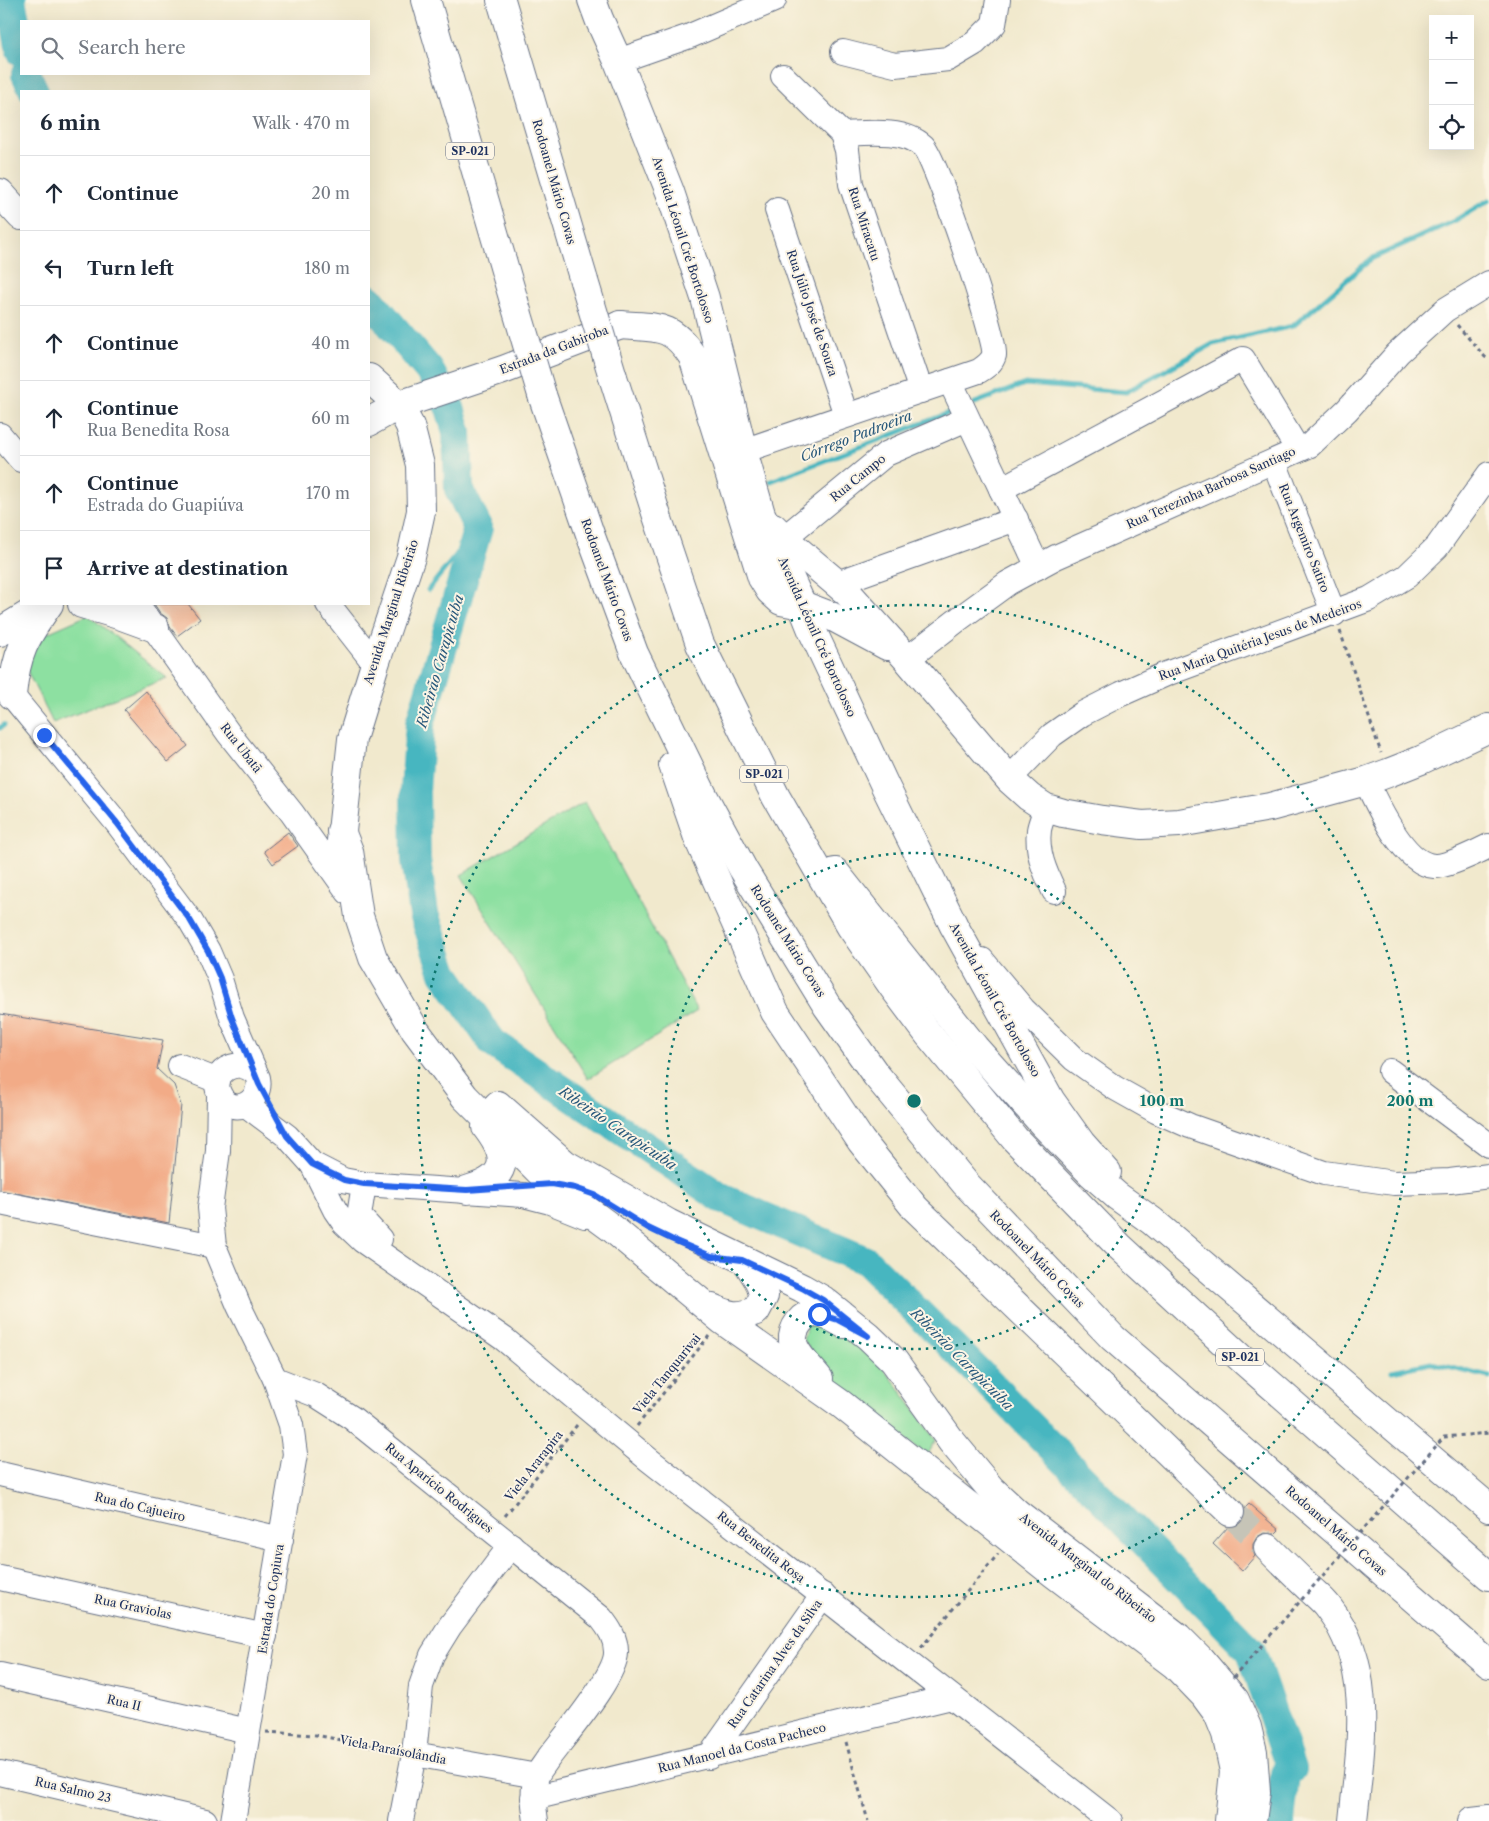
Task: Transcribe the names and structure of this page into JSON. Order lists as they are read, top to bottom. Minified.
{"streets":{"main road":["SP-021","Rodoanel Mário Covas","Avenida Léonil Cré Bortolosso","Estrada da Gabiroba","Avenida Marginal Ribeirão","Avenida Marginal do Ribeirão"],"street":["Rua Miracatu","Rua Júlio José de Souza","Rua Campo","Rua Terezinha Barbosa Santiago","Rua Argemiro Satiro","Rua Maria Quitéria Jesus de Medeiros","Rua Ubatã","Rua Aparício Rodrigues","Rua do Cajueiro","Rua Benedita Rosa","Estrada do Copiuva","Rua Graviolas","Rua Catarina Alves da Silva","Rua II","Rua Manoel da Costa Pacheco","Viela Paraísolândia","Rua Salmo 23"],"path":["Viela Tanquarivai","Viela Ararapira"]},"crossings":[["Avenida Léonil Cré Bortolosso","Estrada da Gabiroba"],["Estrada da Gabiroba","Avenida Marginal Ribeirão"],["Rua Terezinha Barbosa Santiago","Rua Argemiro Satiro"],["Rua Argemiro Satiro","Rua Maria Quitéria Jesus de Medeiros"],["Avenida Marginal Ribeirão","Rua Ubatã"],["Viela Tanquarivai","Rua Benedita Rosa"],["Viela Tanquarivai","Avenida Marginal do Ribeirão"],["Viela Ararapira","Rua Aparício Rodrigues"],["Viela Ararapira","Rua Benedita Rosa"],["Rua Aparício Rodrigues","Estrada do Copiuva"],["Rua Aparício Rodrigues","Rua Manoel da Costa Pacheco"],["Rua Aparício Rodrigues","Viela Paraísolândia"],["Rua do Cajueiro","Estrada do Copiuva"],["Rua Benedita Rosa","Rua Catarina Alves da Silva"],["Rua Benedita Rosa","Rua Manoel da Costa Pacheco"],["Estrada do Copiuva","Rua Graviolas"],["Estrada do Copiuva","Rua II"],["Estrada do Copiuva","Viela Paraísolândia"],["Rua Catarina Alves da Silva","Rua Manoel da Costa Pacheco"],["Rua II","Viela Paraísolândia"],["Rua Manoel da Costa Pacheco","Viela Paraísolândia"]],"water":["Córrego Padroeira","Ribeirão Carapicuíba"],"page":{"map_buttons":["+","−"],"search":"Search here","heading":["6 min","Walk · 470 m"],"list":[["Continue","20 m"],["Turn left","180 m"],["Continue","40 m"],["Continue","Rua Benedita Rosa","60 m"],["Continue","Estrada do Guapiúva","170 m"],"Arrive at destination"]},"rings":["100 m","200 m"]}
